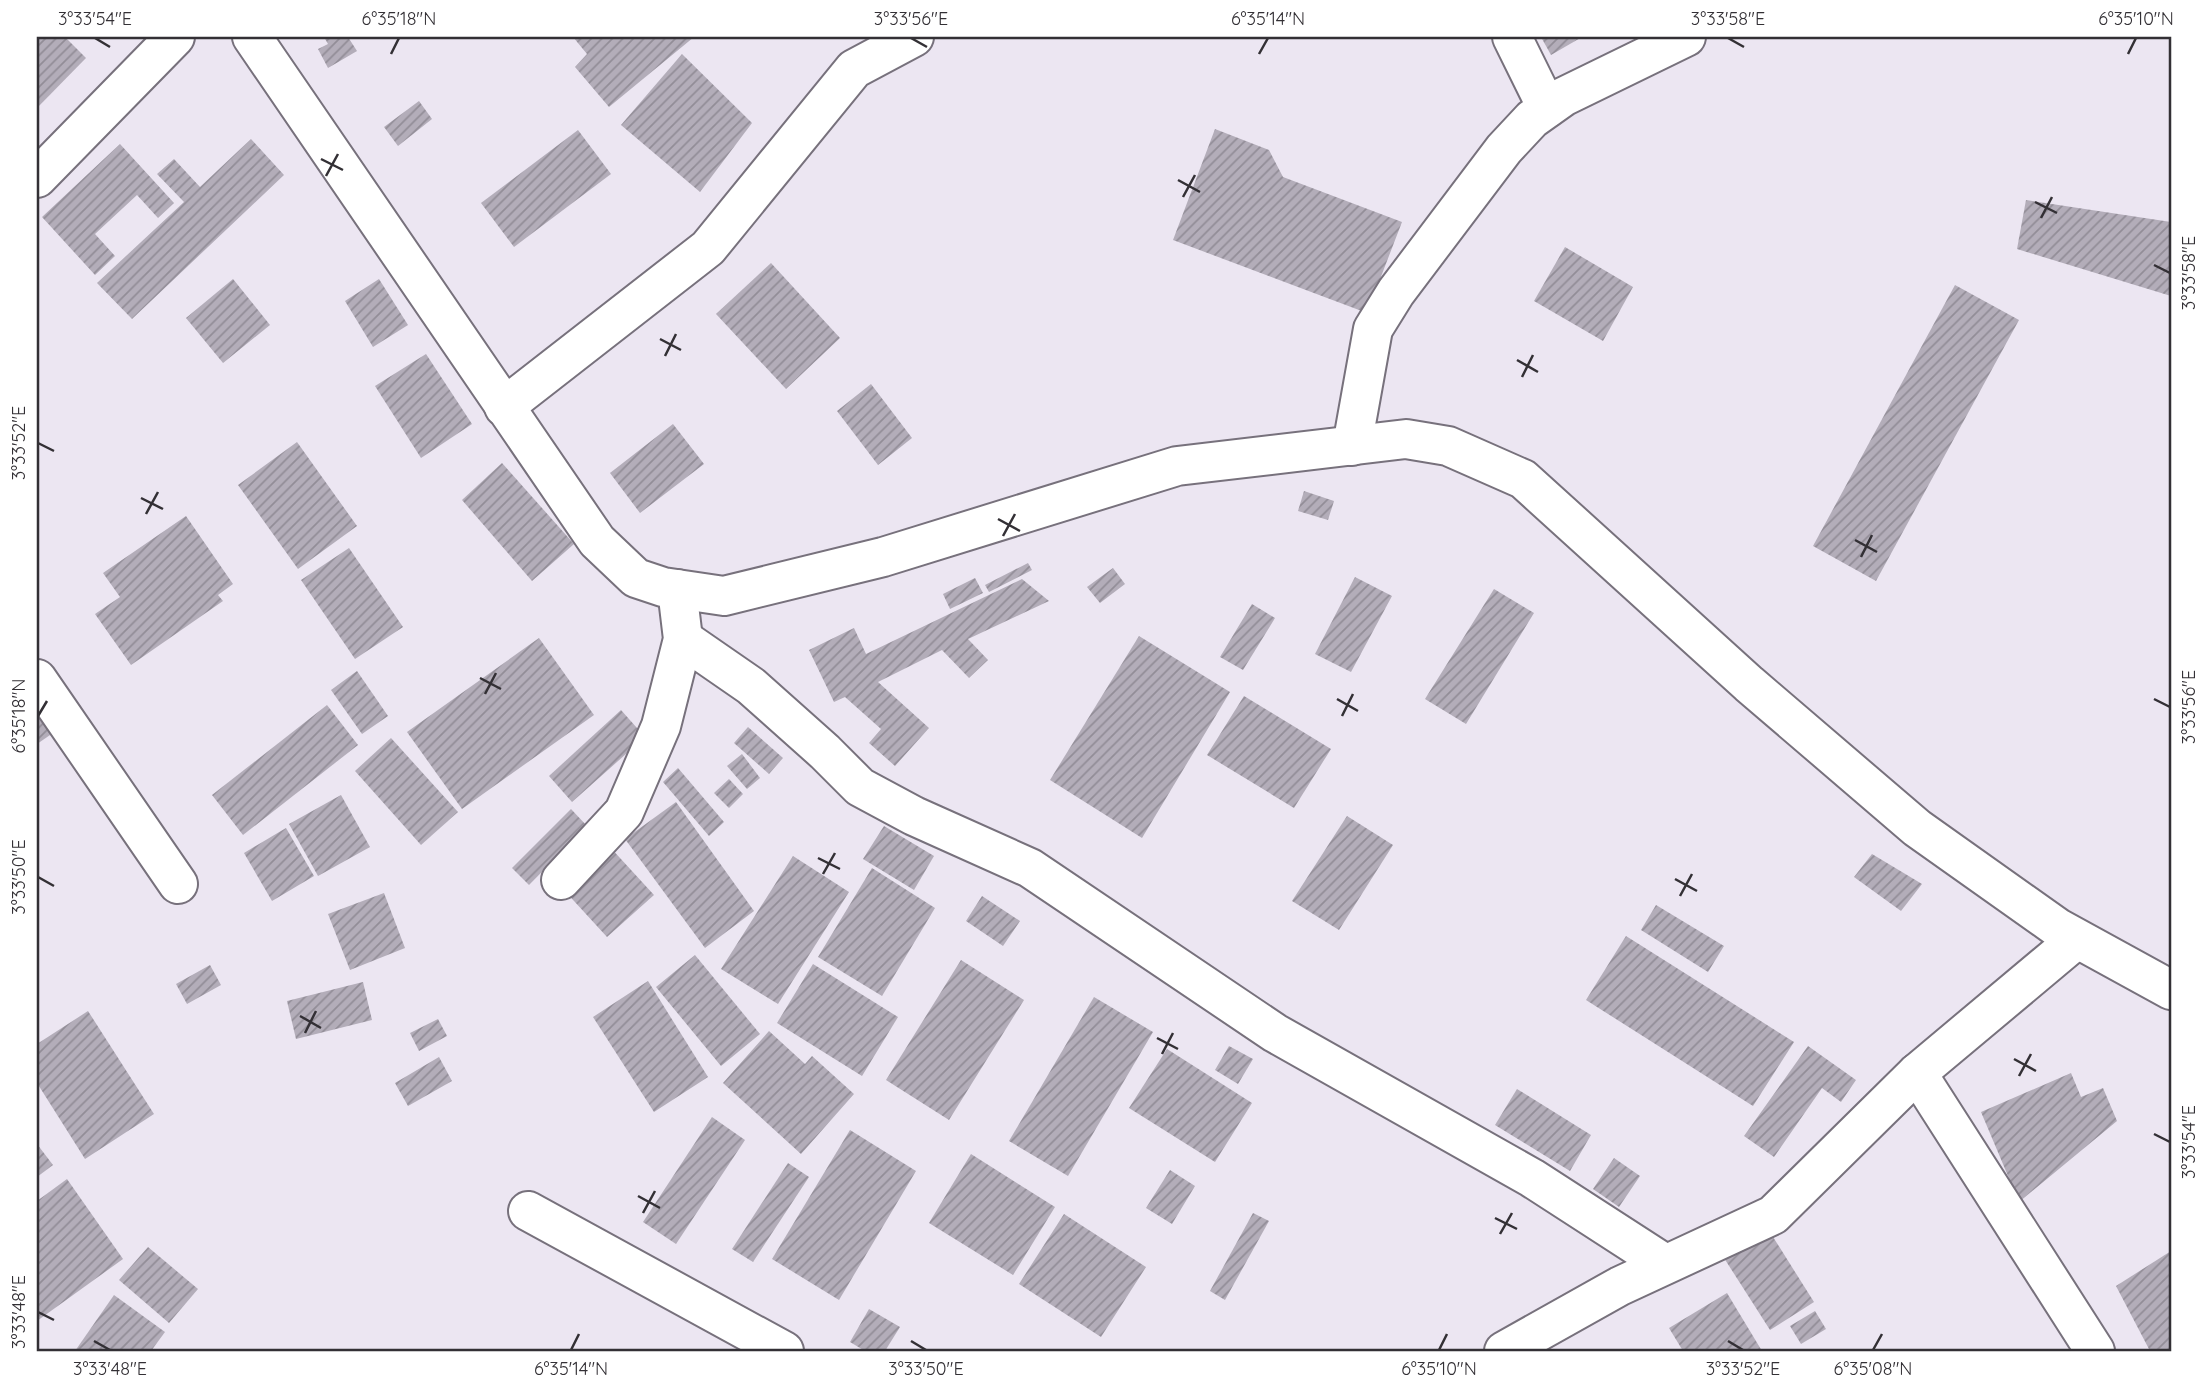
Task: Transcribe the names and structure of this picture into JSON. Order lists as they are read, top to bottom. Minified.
{"coordinates":["3°33'54\"E","6°35'18\"N","3°33'56\"E","6°35'14\"N","3°33'58\"E","6°35'10\"N","3°33'52\"E","3°33'50\"E","3°33'48\"E","6°35'08\"N"]}
